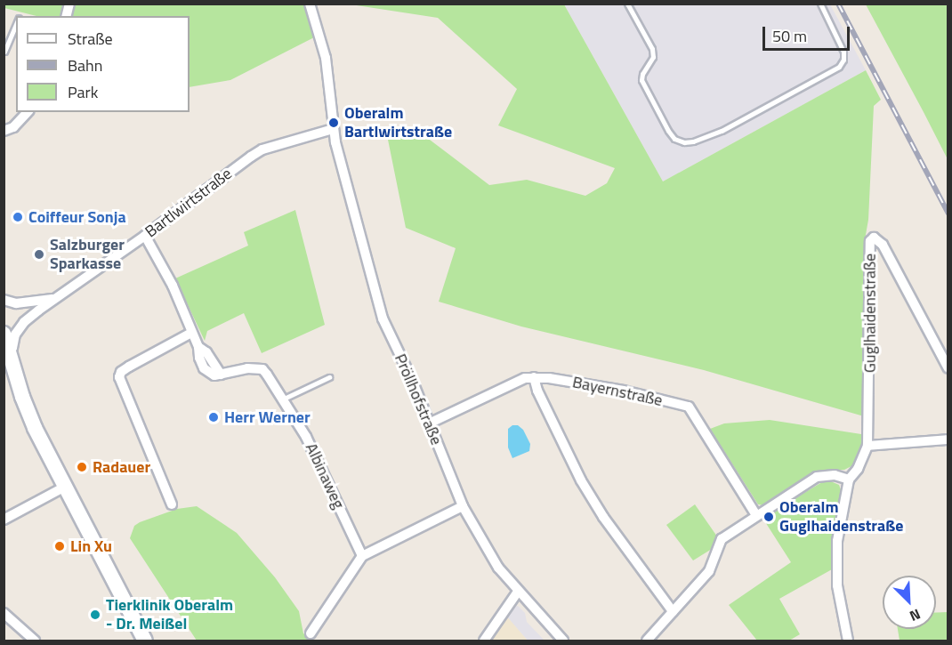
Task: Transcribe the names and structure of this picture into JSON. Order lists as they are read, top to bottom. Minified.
{"streets":{"street":["Bartlwirtstraße","Guglhaidenstraße","Bayernstraße","Pröllhofstraße","Albinaweg"]},"crossings":[["Bartlwirtstraße","Pröllhofstraße"],["Bartlwirtstraße","Albinaweg"],["Bayernstraße","Pröllhofstraße"]],"places":["Oberalm Bartlwirtstraße","Coiffeur Sonja","Salzburger Sparkasse","Herr Werner","Radauer","Oberalm Guglhaidenstraße","Lin Xu","Tierklinik Oberalm - Dr. Meißel"],"legend":["Straße","Bahn","Park"],"scale_bar":"50 m","north":"bottom right"}
